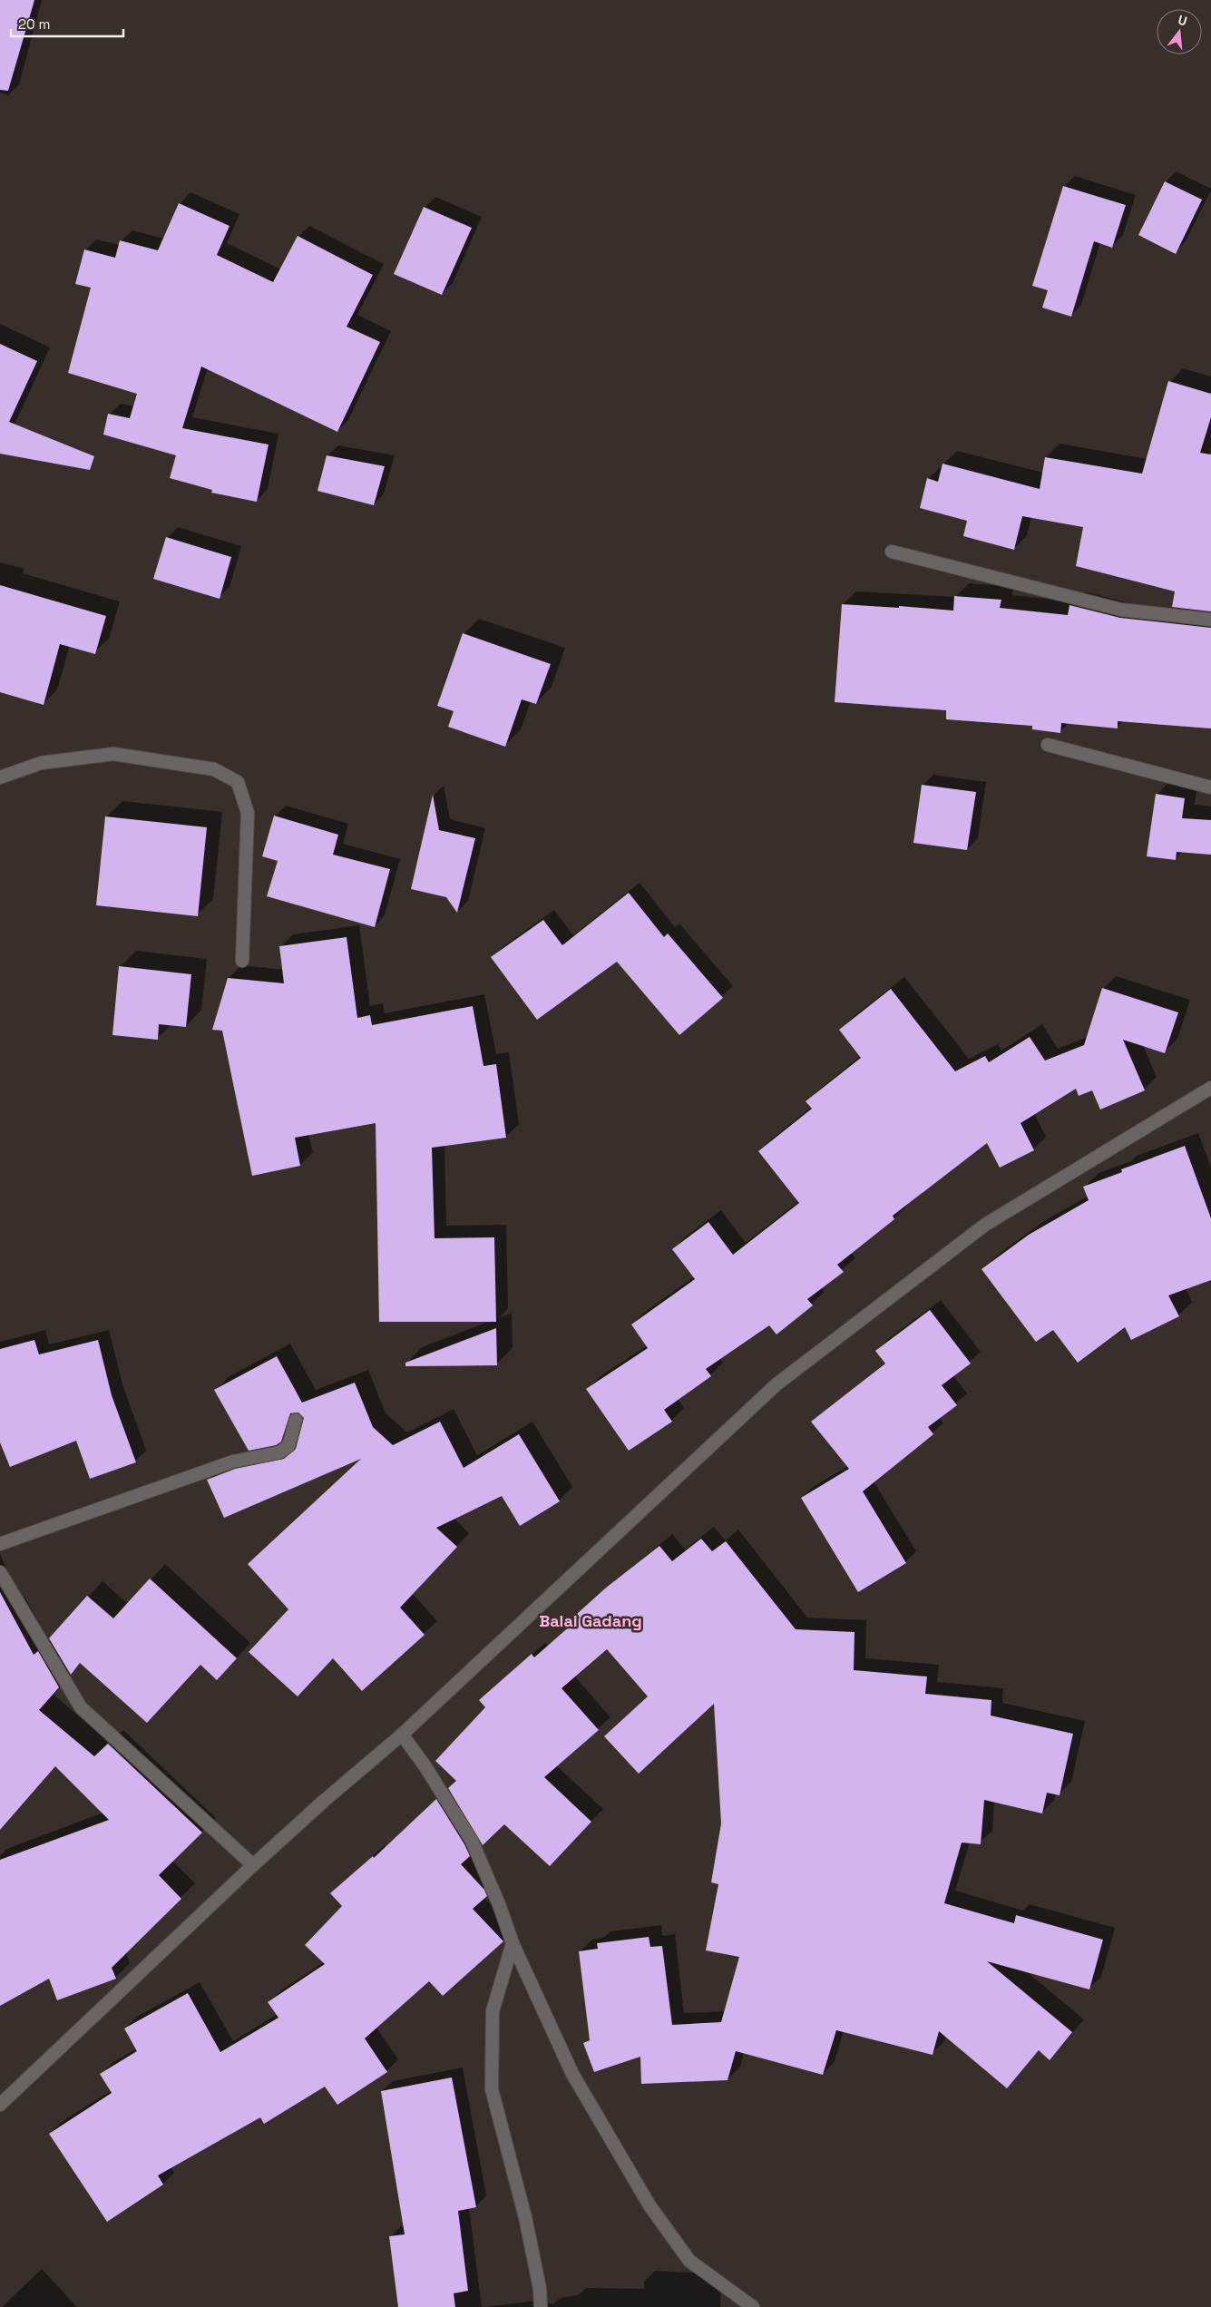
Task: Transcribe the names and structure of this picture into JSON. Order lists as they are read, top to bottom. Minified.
{"districts":["Balai Gadang"],"scale_bar":"20 m","north":"top"}
